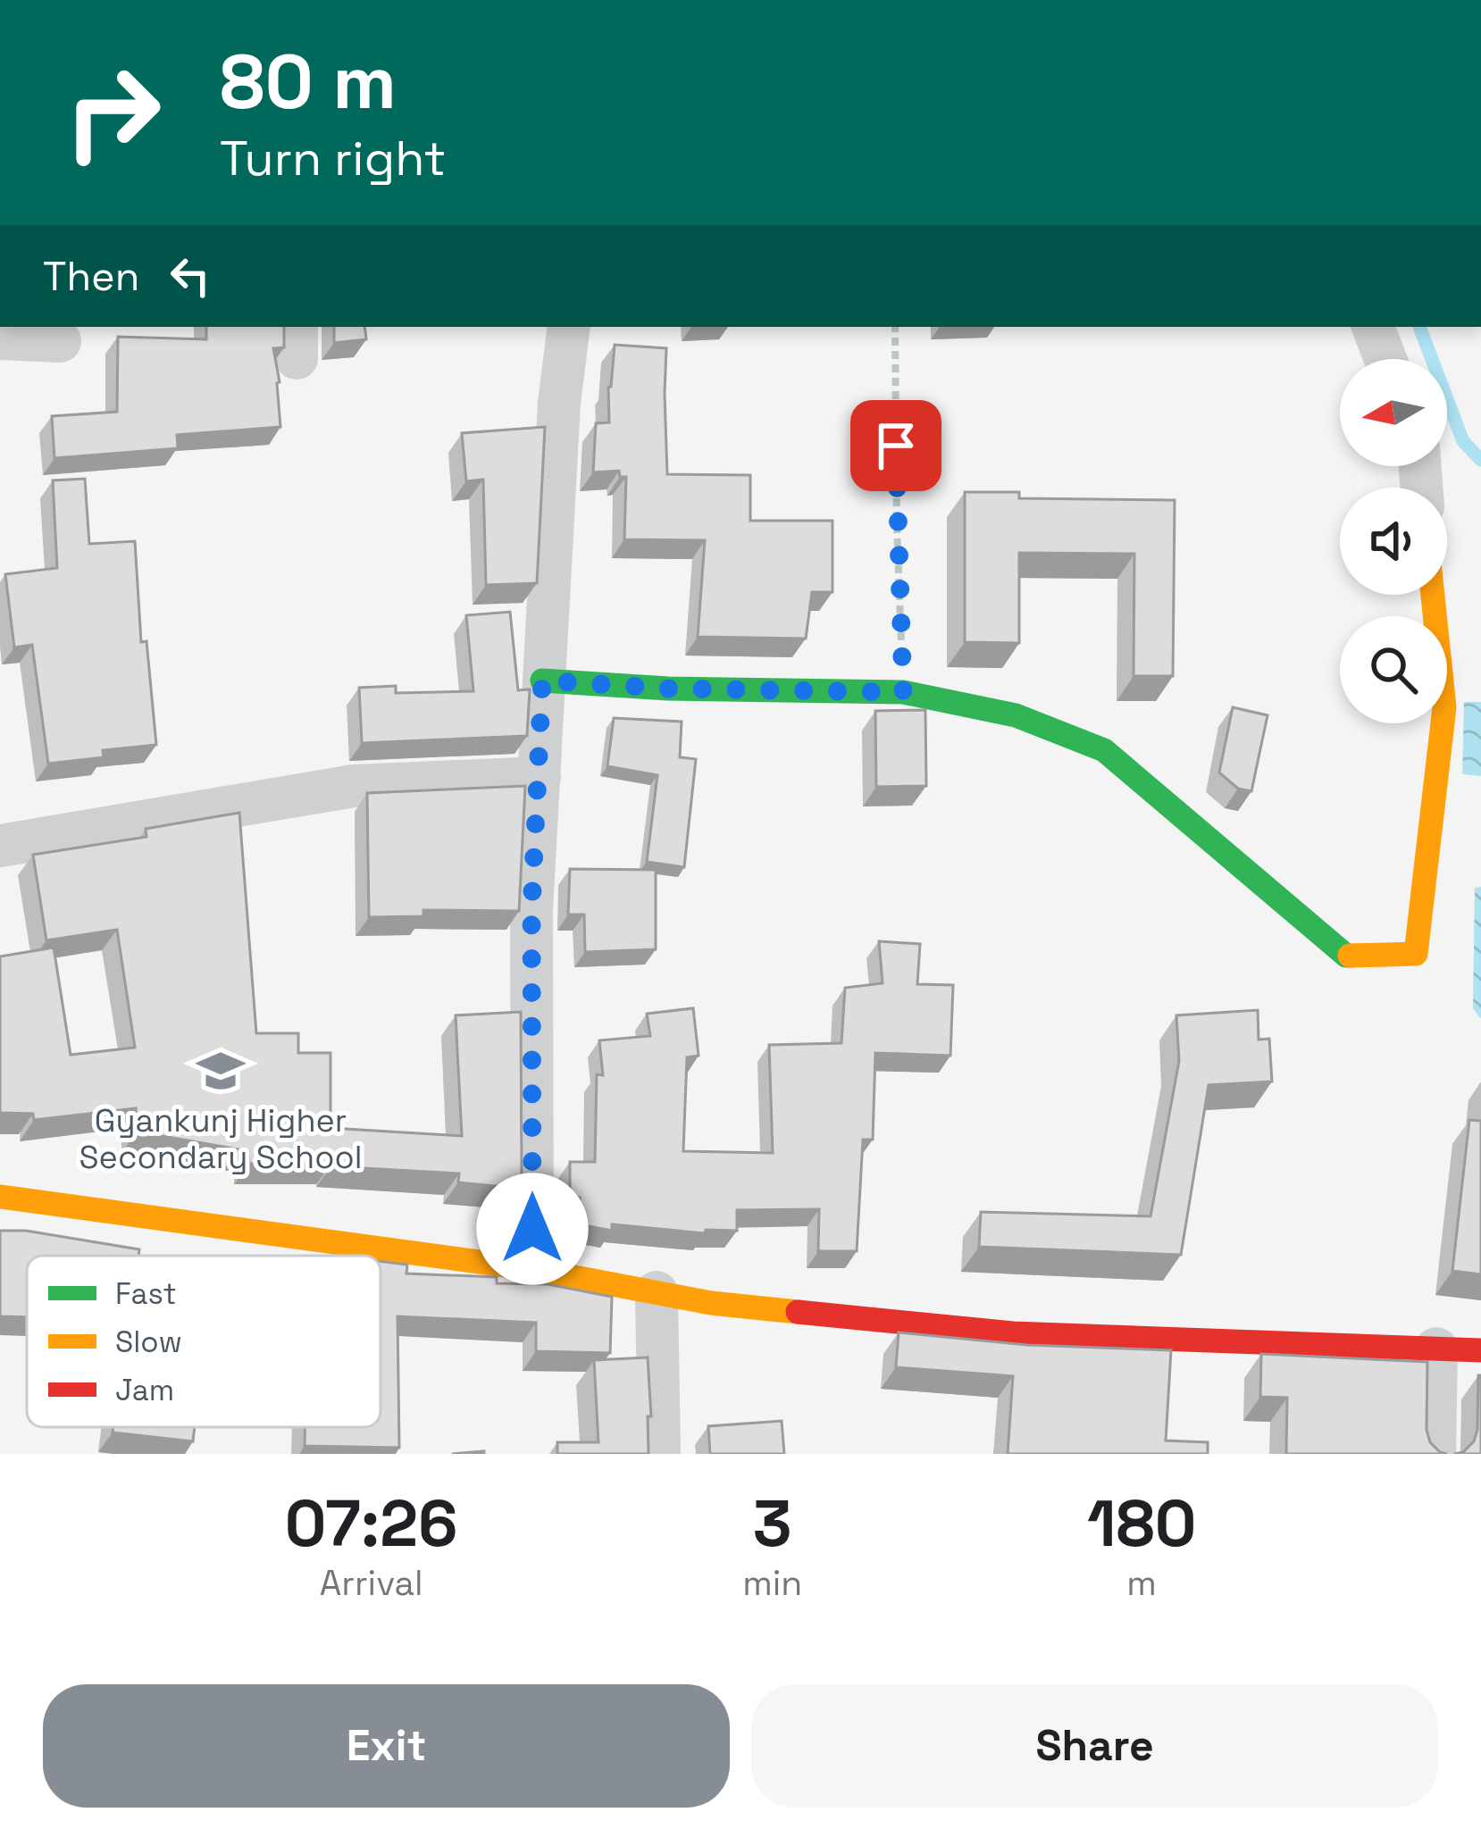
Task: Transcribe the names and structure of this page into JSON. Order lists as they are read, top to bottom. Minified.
{"places":{"school or university":["Gyankunj Higher Secondary School"]},"legend":["Fast","Slow","Jam"],"north":"left","page":{"turn":["80 m","Turn right"],"then":"Then","eta":["07:26","Arrival","3","min","180","m"],"buttons":["Exit","Share"]}}
